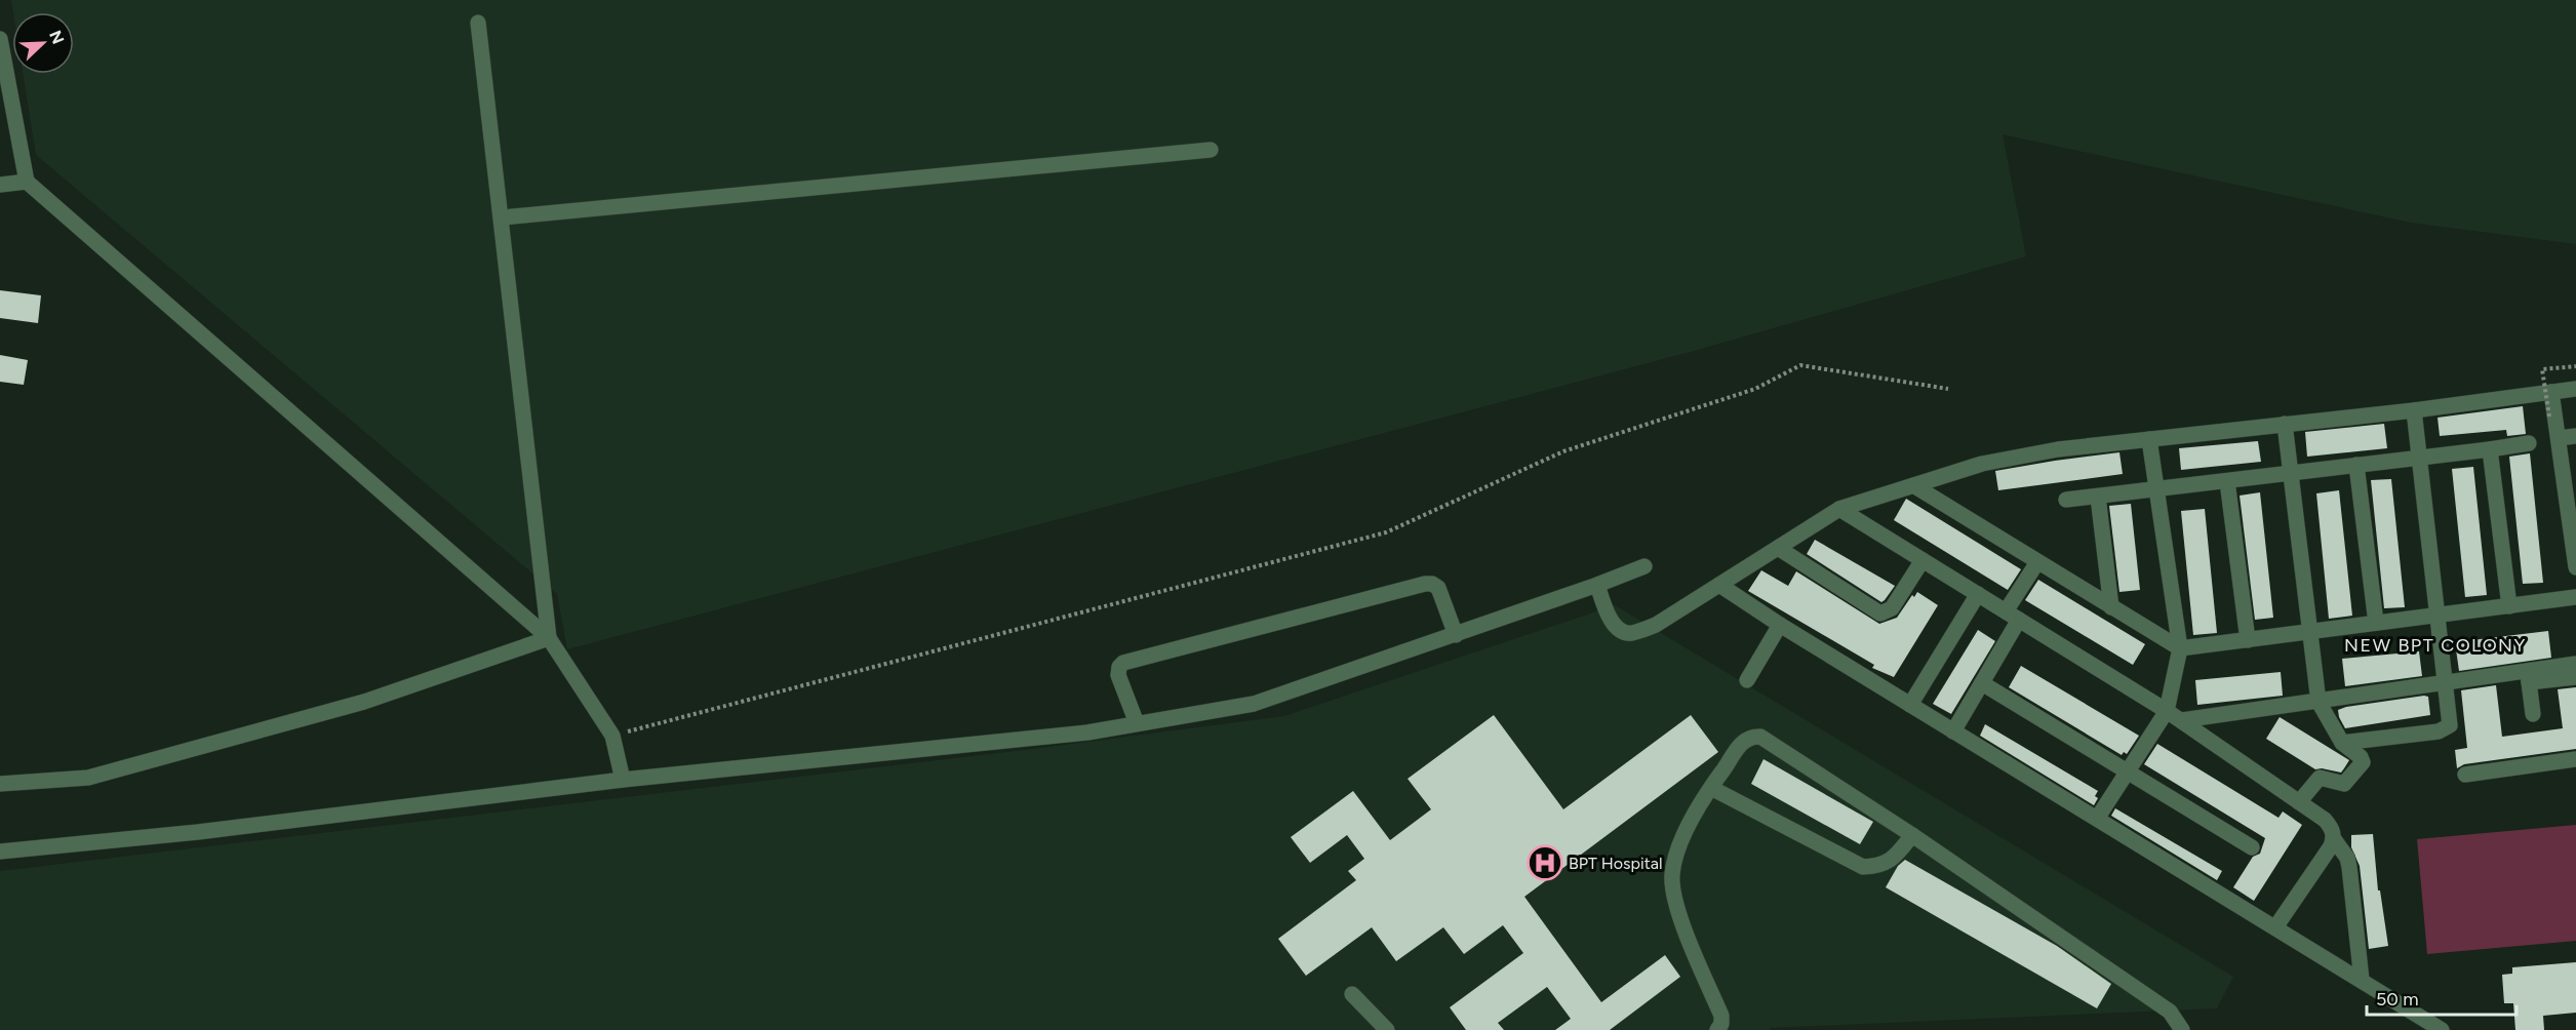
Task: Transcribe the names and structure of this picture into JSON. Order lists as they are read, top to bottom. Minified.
{"districts":["NEW BPT COLONY"],"places":{"hospital":["BPT Hospital"]},"scale_bar":"50 m","north":"top right"}
